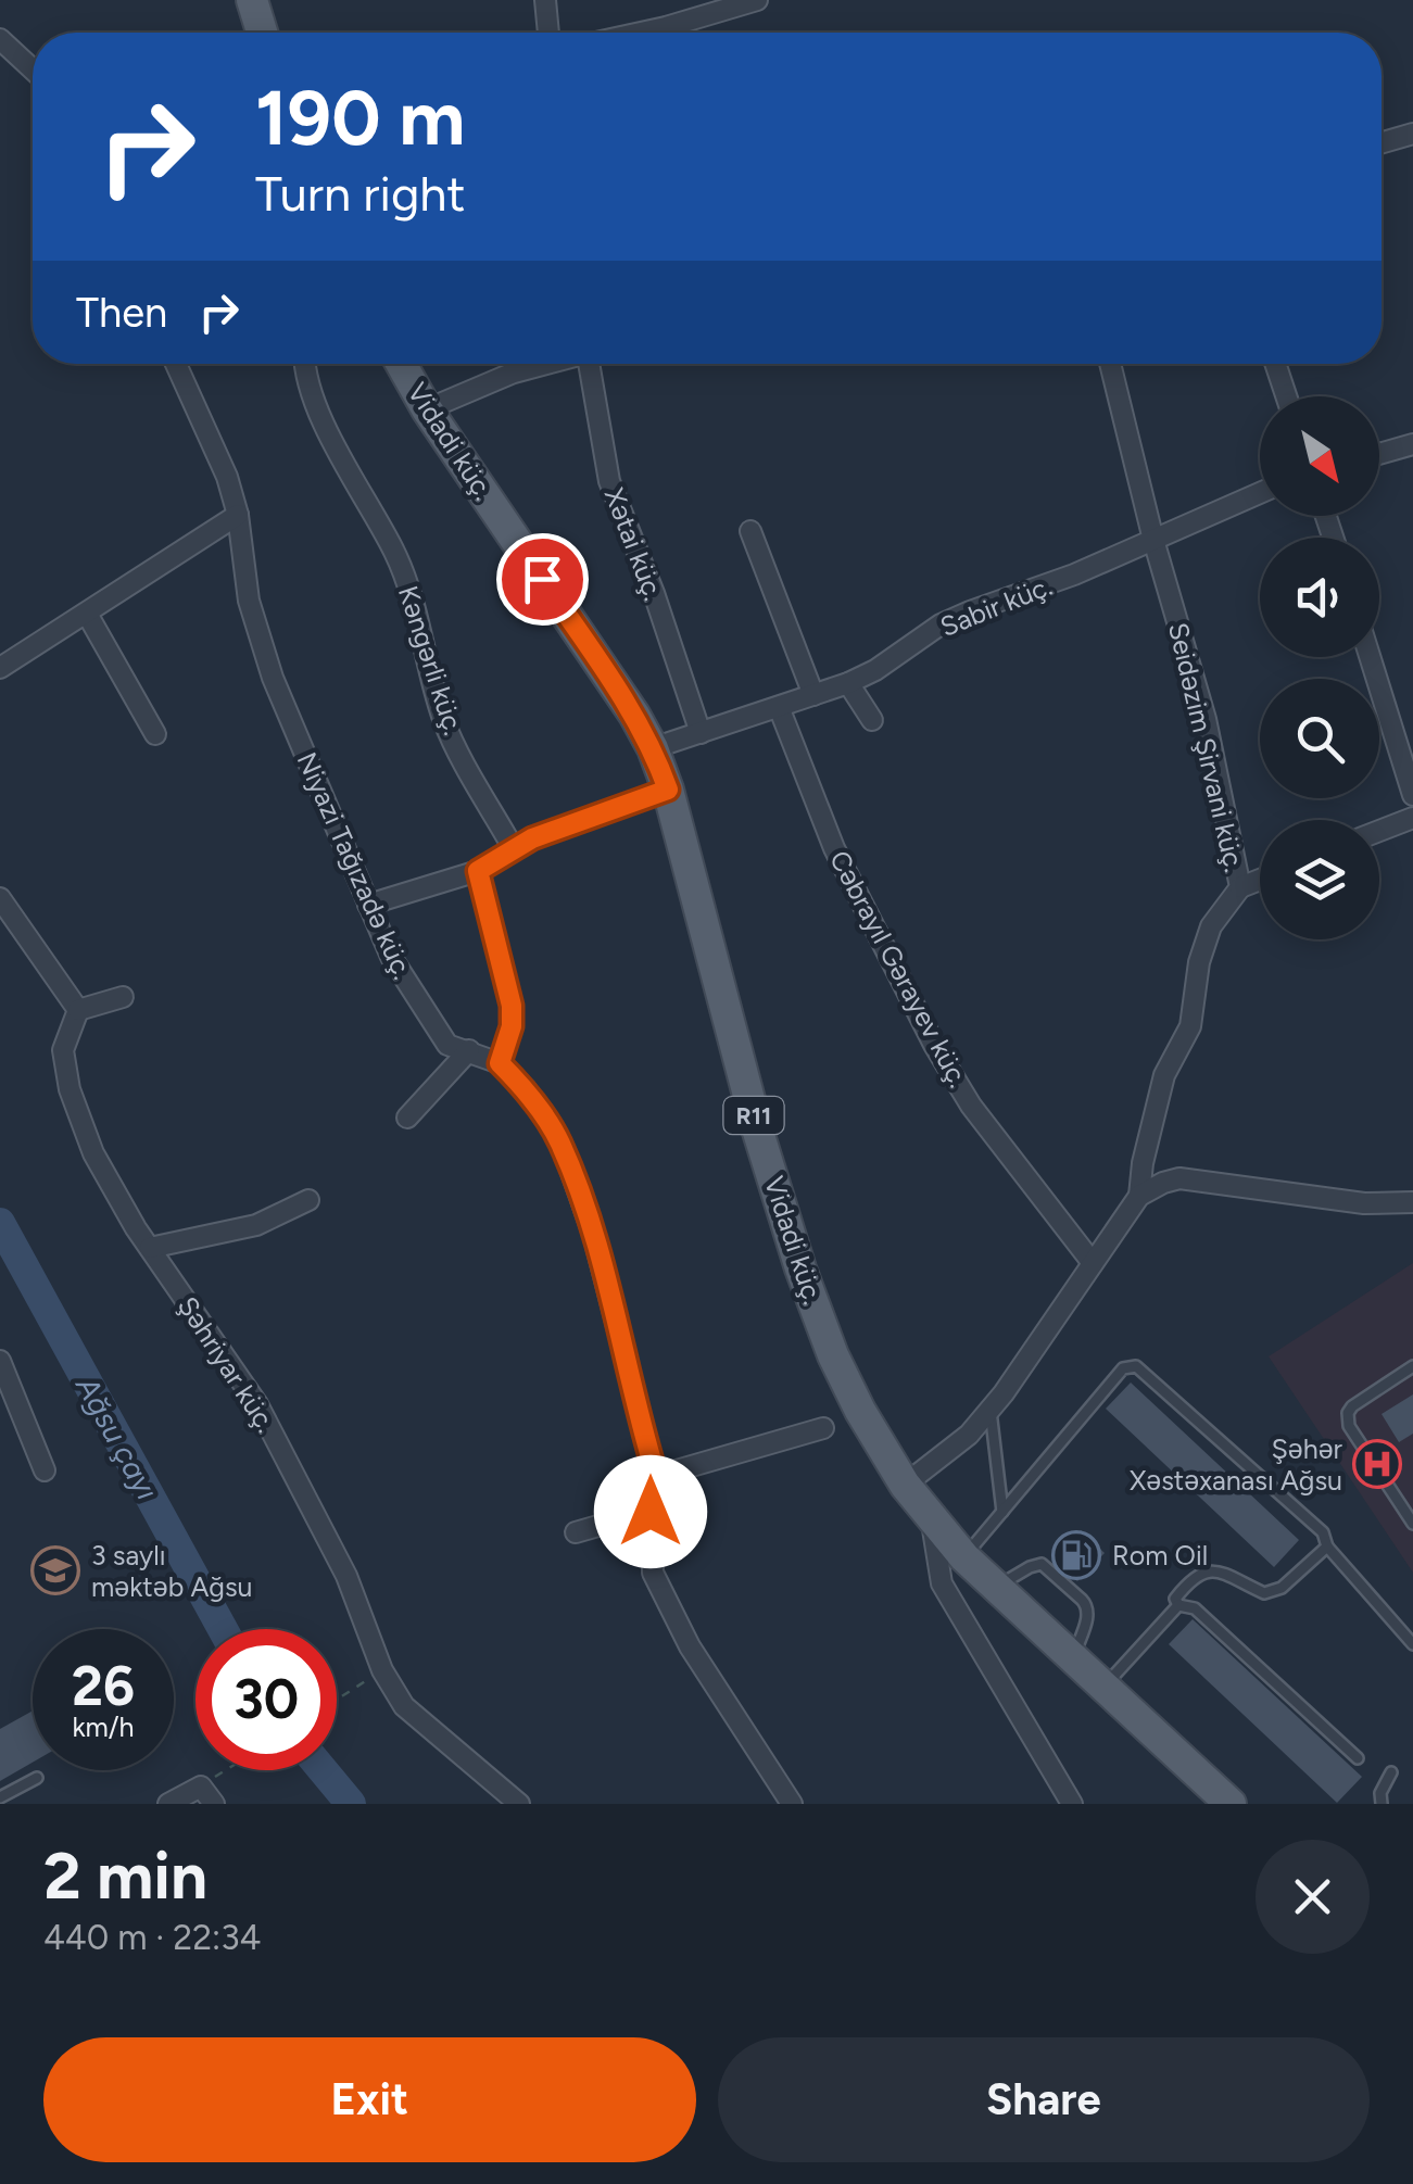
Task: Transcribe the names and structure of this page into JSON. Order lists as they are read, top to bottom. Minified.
{"streets":{"main road":["Vidadi küç.","R11"],"street":["Xətai küç.","Sabir küç.","Kəngərli küç.","Seidəzim Şirvani küç.","Niyazi Tağızadə küç.","Cəbrayıl Gərayev küç.","Şəhriyar küç."]},"crossings":[["Vidadi küç.","Sabir küç."],["Xətai küç.","Sabir küç."],["Sabir küç.","Seidəzim Şirvani küç."],["Sabir küç.","Cəbrayıl Gərayev küç."]],"water":["Ağsu çayı"],"places":{"hospital":["Şəhər Xəstəxanası Ağsu"],"fuel station":["Rom Oil"],"school or university":["3 saylı məktəb Ağsu"]},"north":"bottom right","page":{"turn":["190 m","Turn right"],"then":"Then","speed":"26 km/h","limit":"30","heading":["2 min","440 m · 22:34"],"buttons":["Exit","Share"]}}
